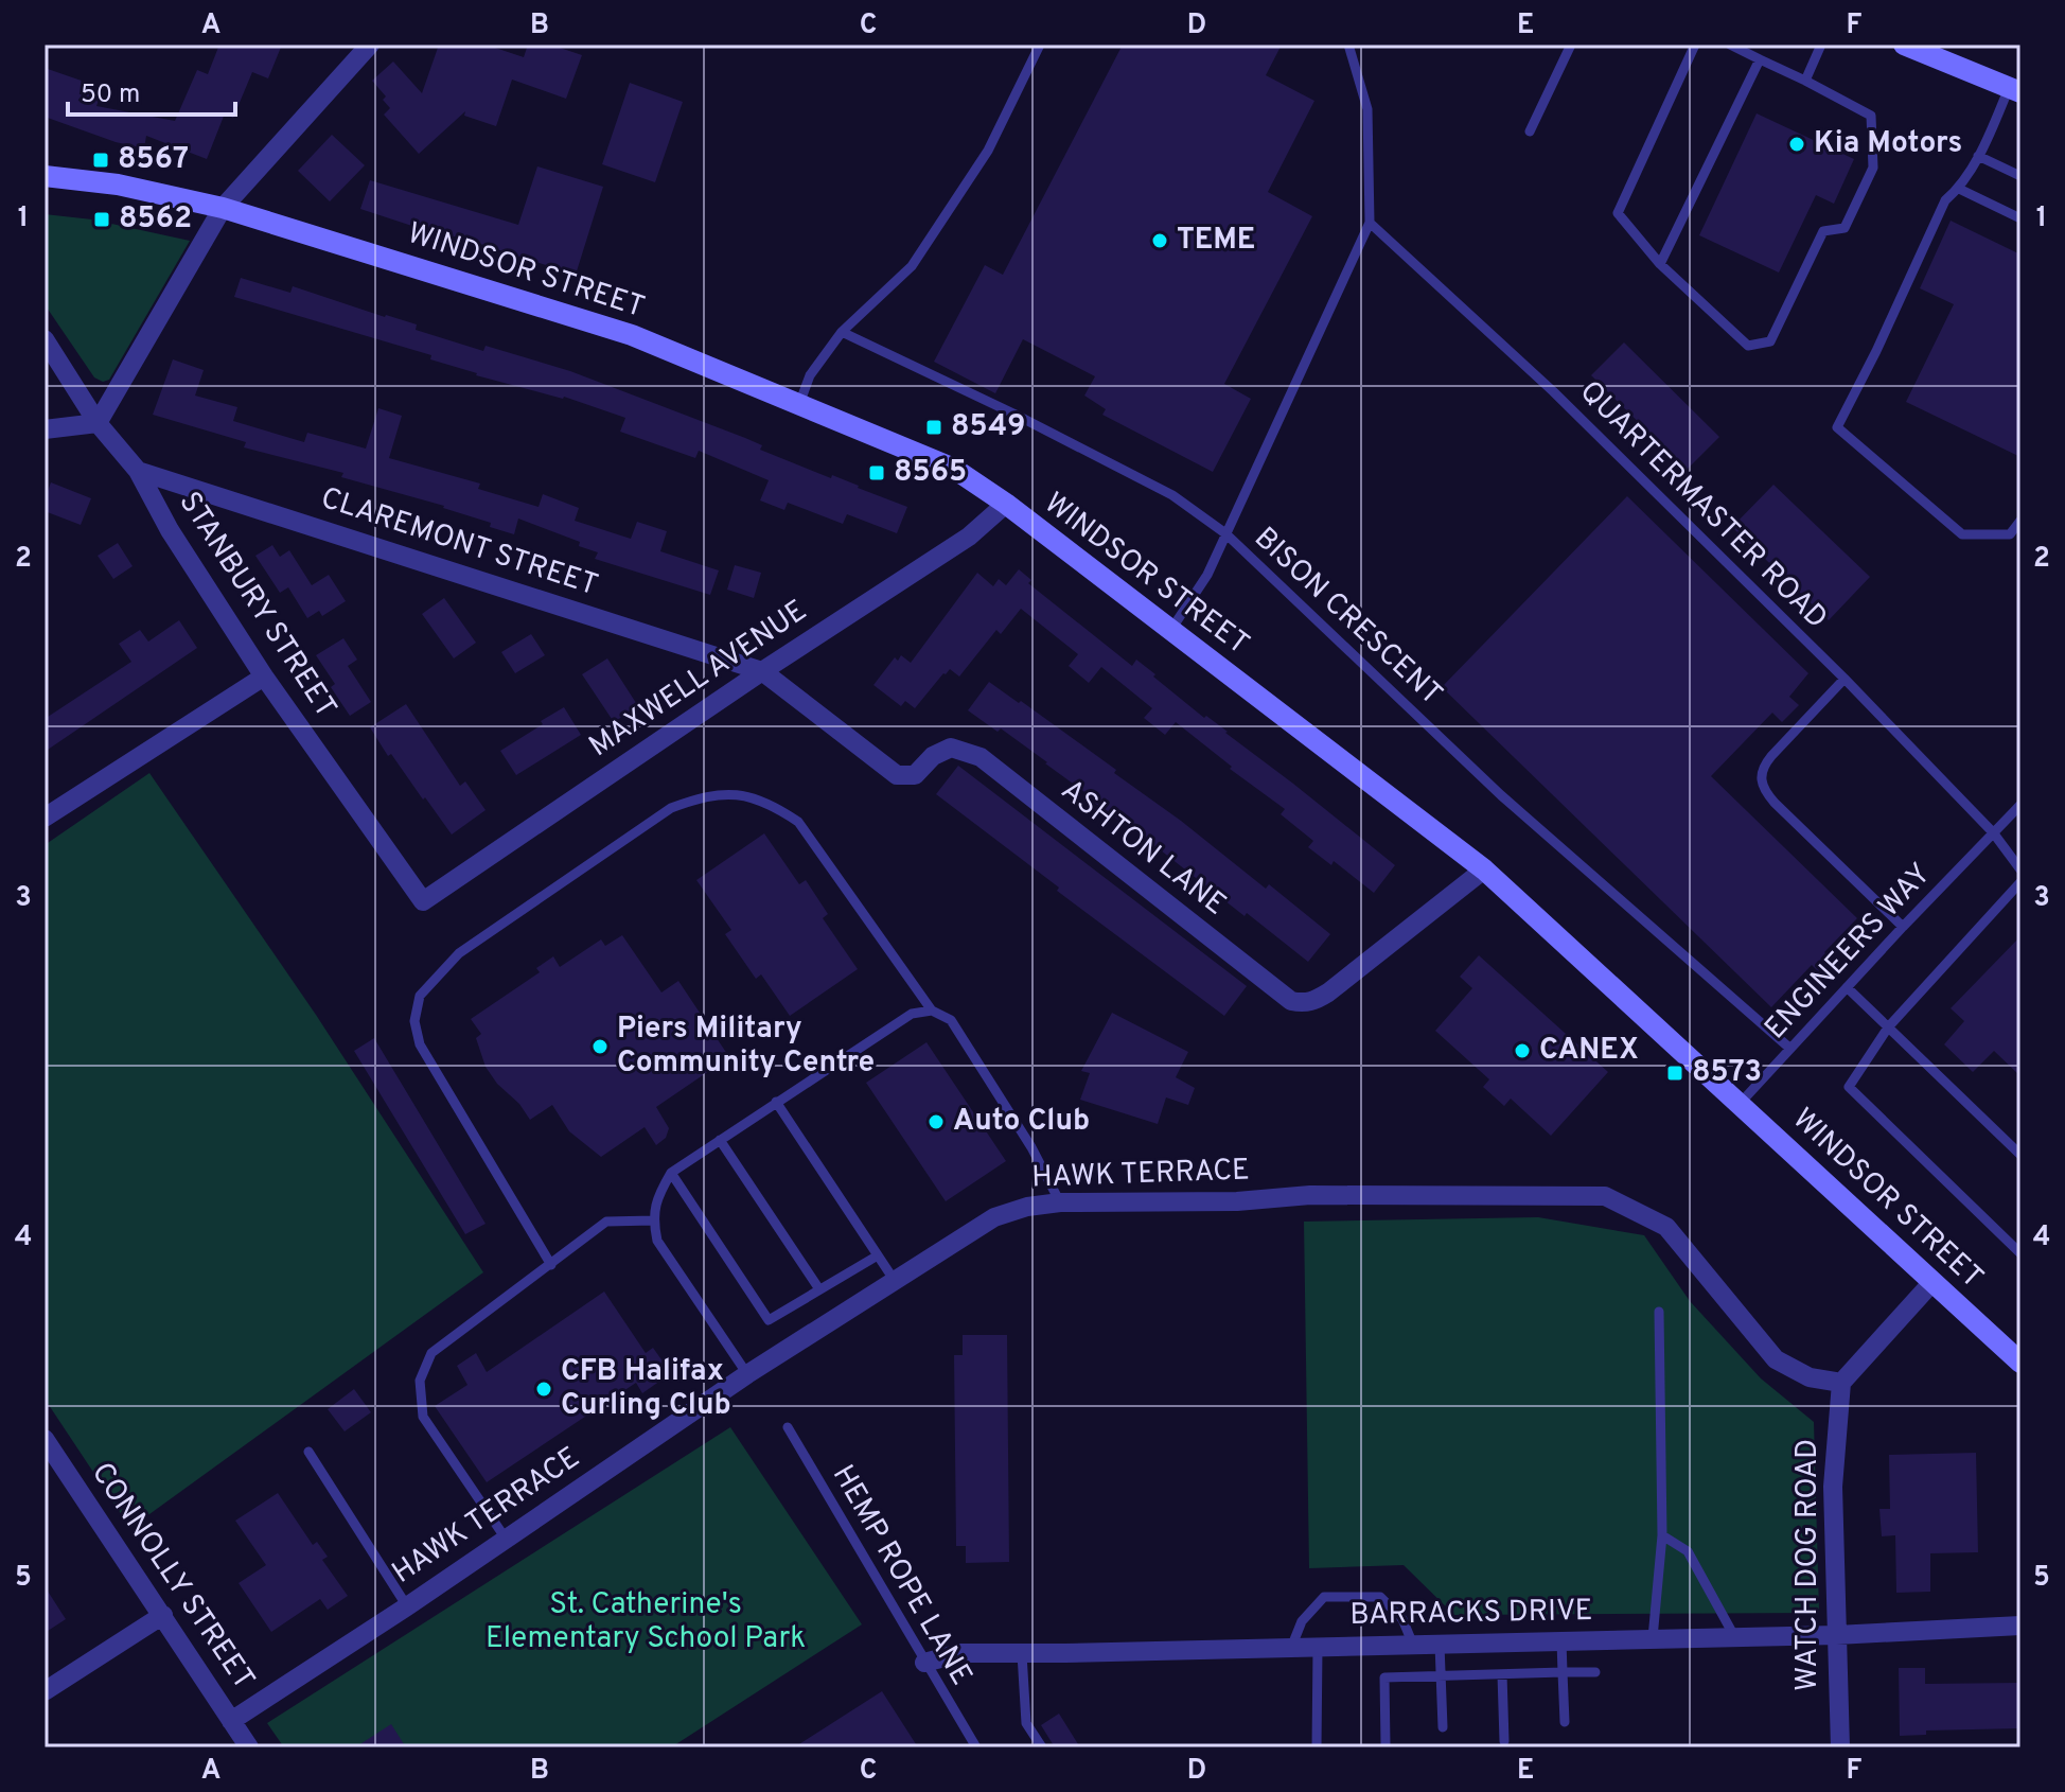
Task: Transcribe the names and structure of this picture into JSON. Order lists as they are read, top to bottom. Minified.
{"streets":{"street":["WINDSOR STREET","CLAREMONT STREET","STANBURY STREET","MAXWELL AVENUE","ASHTON LANE","HAWK TERRACE","WATCH DOG ROAD","CONNOLLY STREET","BARRACKS DRIVE"],"lane":["QUARTERMASTER ROAD","BISON CRESCENT","ENGINEERS WAY","HEMP ROPE LANE"]},"crossings":[["WINDSOR STREET","MAXWELL AVENUE"],["WINDSOR STREET","ASHTON LANE"],["WINDSOR STREET","ENGINEERS WAY"],["QUARTERMASTER ROAD","BISON CRESCENT"],["QUARTERMASTER ROAD","ENGINEERS WAY"],["CLAREMONT STREET","STANBURY STREET"],["CLAREMONT STREET","MAXWELL AVENUE"],["CLAREMONT STREET","ASHTON LANE"],["STANBURY STREET","MAXWELL AVENUE"],["BISON CRESCENT","ENGINEERS WAY"],["MAXWELL AVENUE","ASHTON LANE"],["HAWK TERRACE","WATCH DOG ROAD"],["HAWK TERRACE","CONNOLLY STREET"],["WATCH DOG ROAD","BARRACKS DRIVE"],["HEMP ROPE LANE","BARRACKS DRIVE"]],"parks":["St. Catherine's Elementary School Park"],"places":{"other":["Kia Motors","TEME","Piers Military Community Centre","CANEX","Auto Club","CFB Halifax Curling Club"],"transit":["8567","8562","8549","8565","8573"]},"scale_bar":"50 m","grid":{"columns":["A","B","C","D","E","F"],"rows":["1","2","3","4","5"]}}
